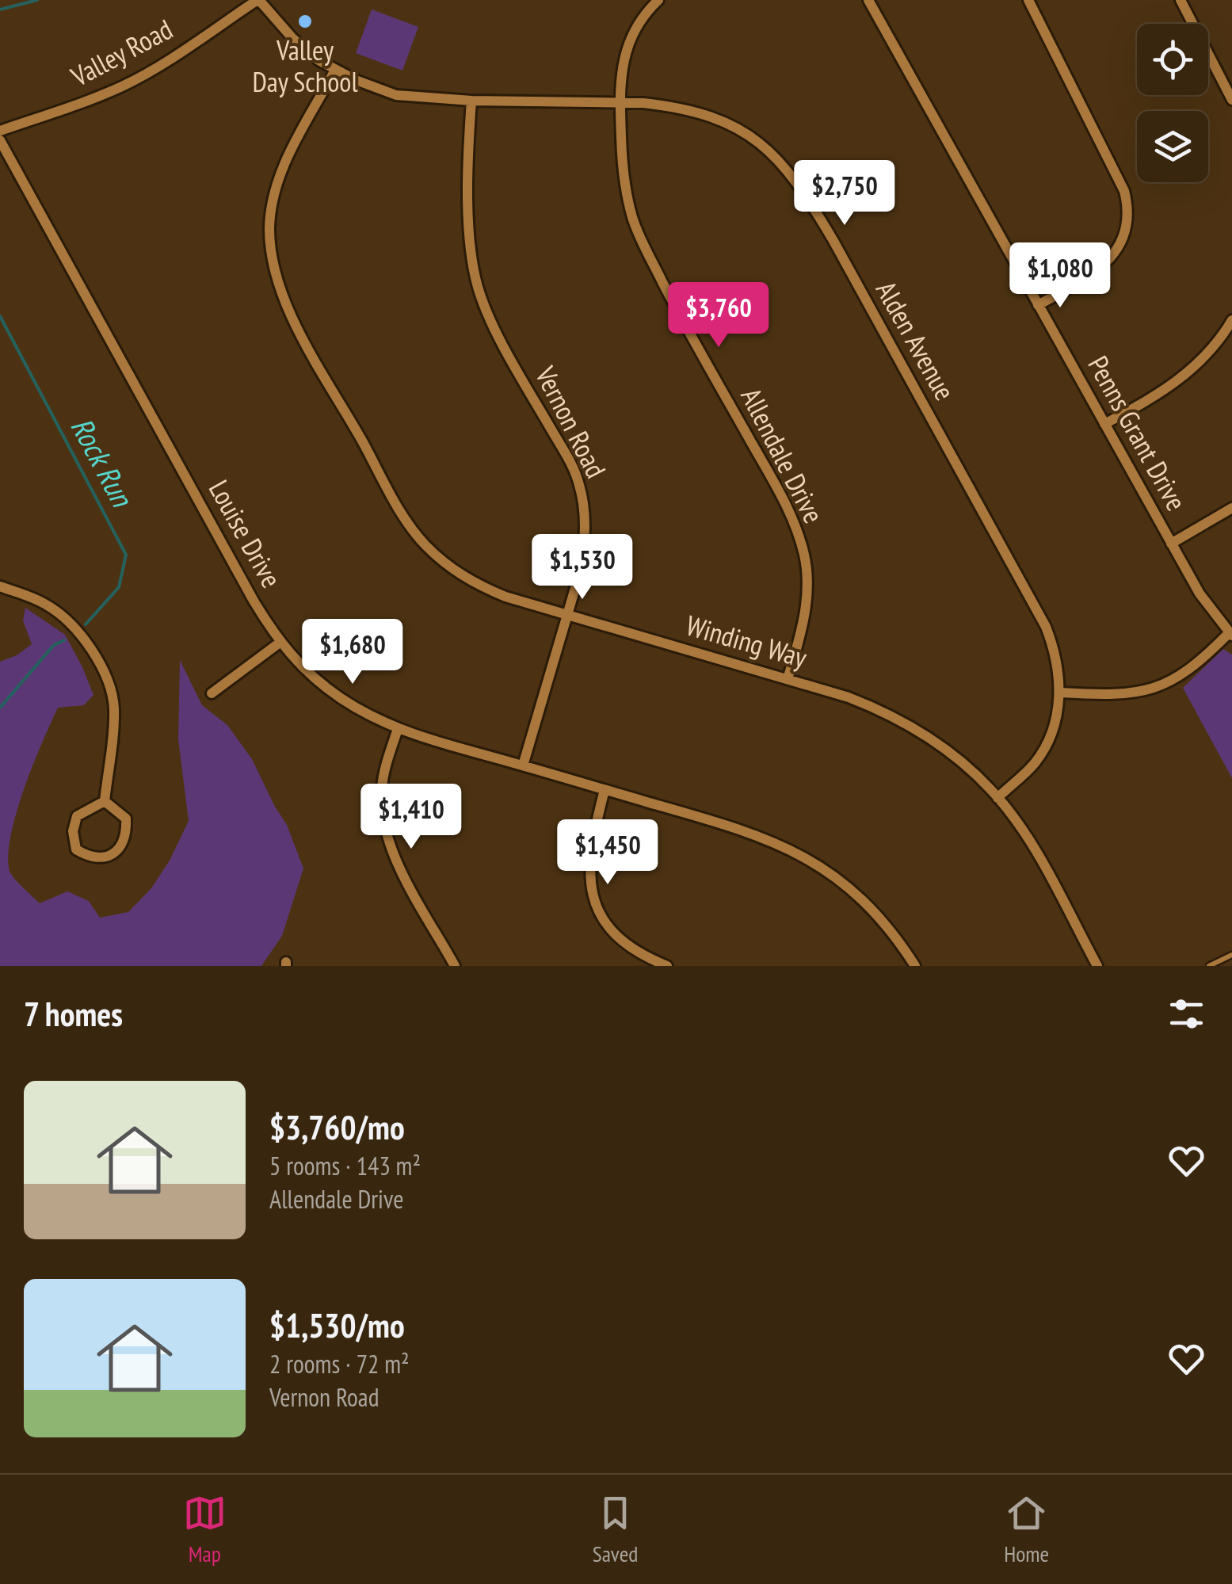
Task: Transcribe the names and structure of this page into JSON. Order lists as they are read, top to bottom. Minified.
{"streets":{"street":["Valley Road","Alden Avenue","Vernon Road","Penns Grant Drive","Allendale Drive","Louise Drive","Winding Way"]},"crossings":[["Valley Road","Alden Avenue"],["Alden Avenue","Vernon Road"],["Alden Avenue","Allendale Drive"],["Alden Avenue","Winding Way"],["Vernon Road","Louise Drive"],["Vernon Road","Winding Way"],["Allendale Drive","Winding Way"]],"water":["Rock Run"],"places":["Valley Day School"],"page":{"price":["$2,750","$1,080","$3,760","$1,530","$1,680","$1,410","$1,450"],"heading":"7 homes","list":[{"name":"$3,760/mo","note":"5 rooms · 143 m² · Allendale Drive"},{"name":"$1,530/mo","note":"2 rooms · 72 m² · Vernon Road"}],"tabs":["Map","Saved","Home"]}}
